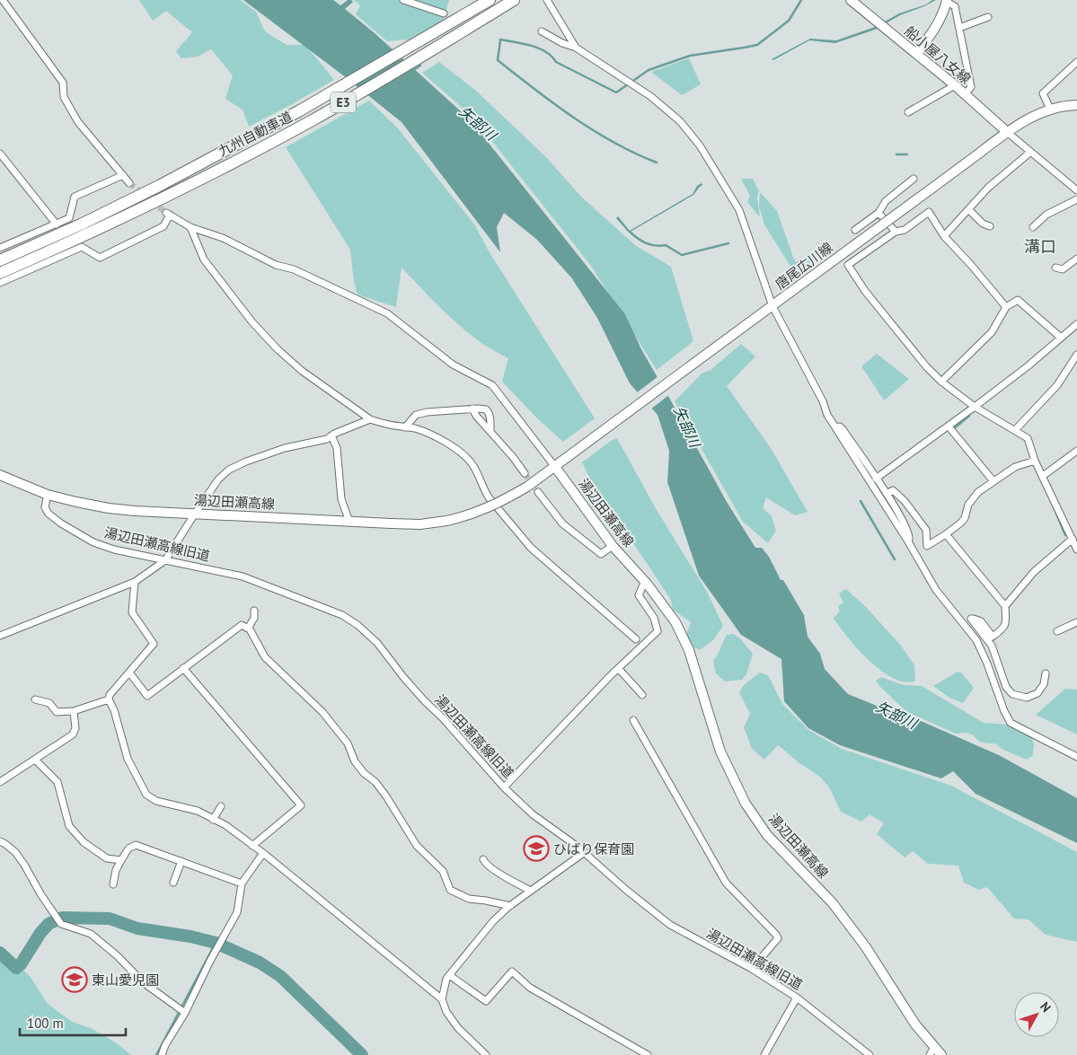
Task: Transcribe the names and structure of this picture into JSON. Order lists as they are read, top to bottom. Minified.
{"streets":{"highway":["E3","九州自動車道"],"main road":["船小屋八女線","唐尾広川線","湯辺田瀬高線"],"street":["湯辺田瀬高線旧道"]},"crossings":[["船小屋八女線","唐尾広川線"],["唐尾広川線","湯辺田瀬高線"],["湯辺田瀬高線","湯辺田瀬高線旧道"]],"districts":["溝口"],"water":["矢部川"],"places":{"school or university":["ひばり保育園","東山愛児園"]},"scale_bar":"100 m","north":"top right"}
